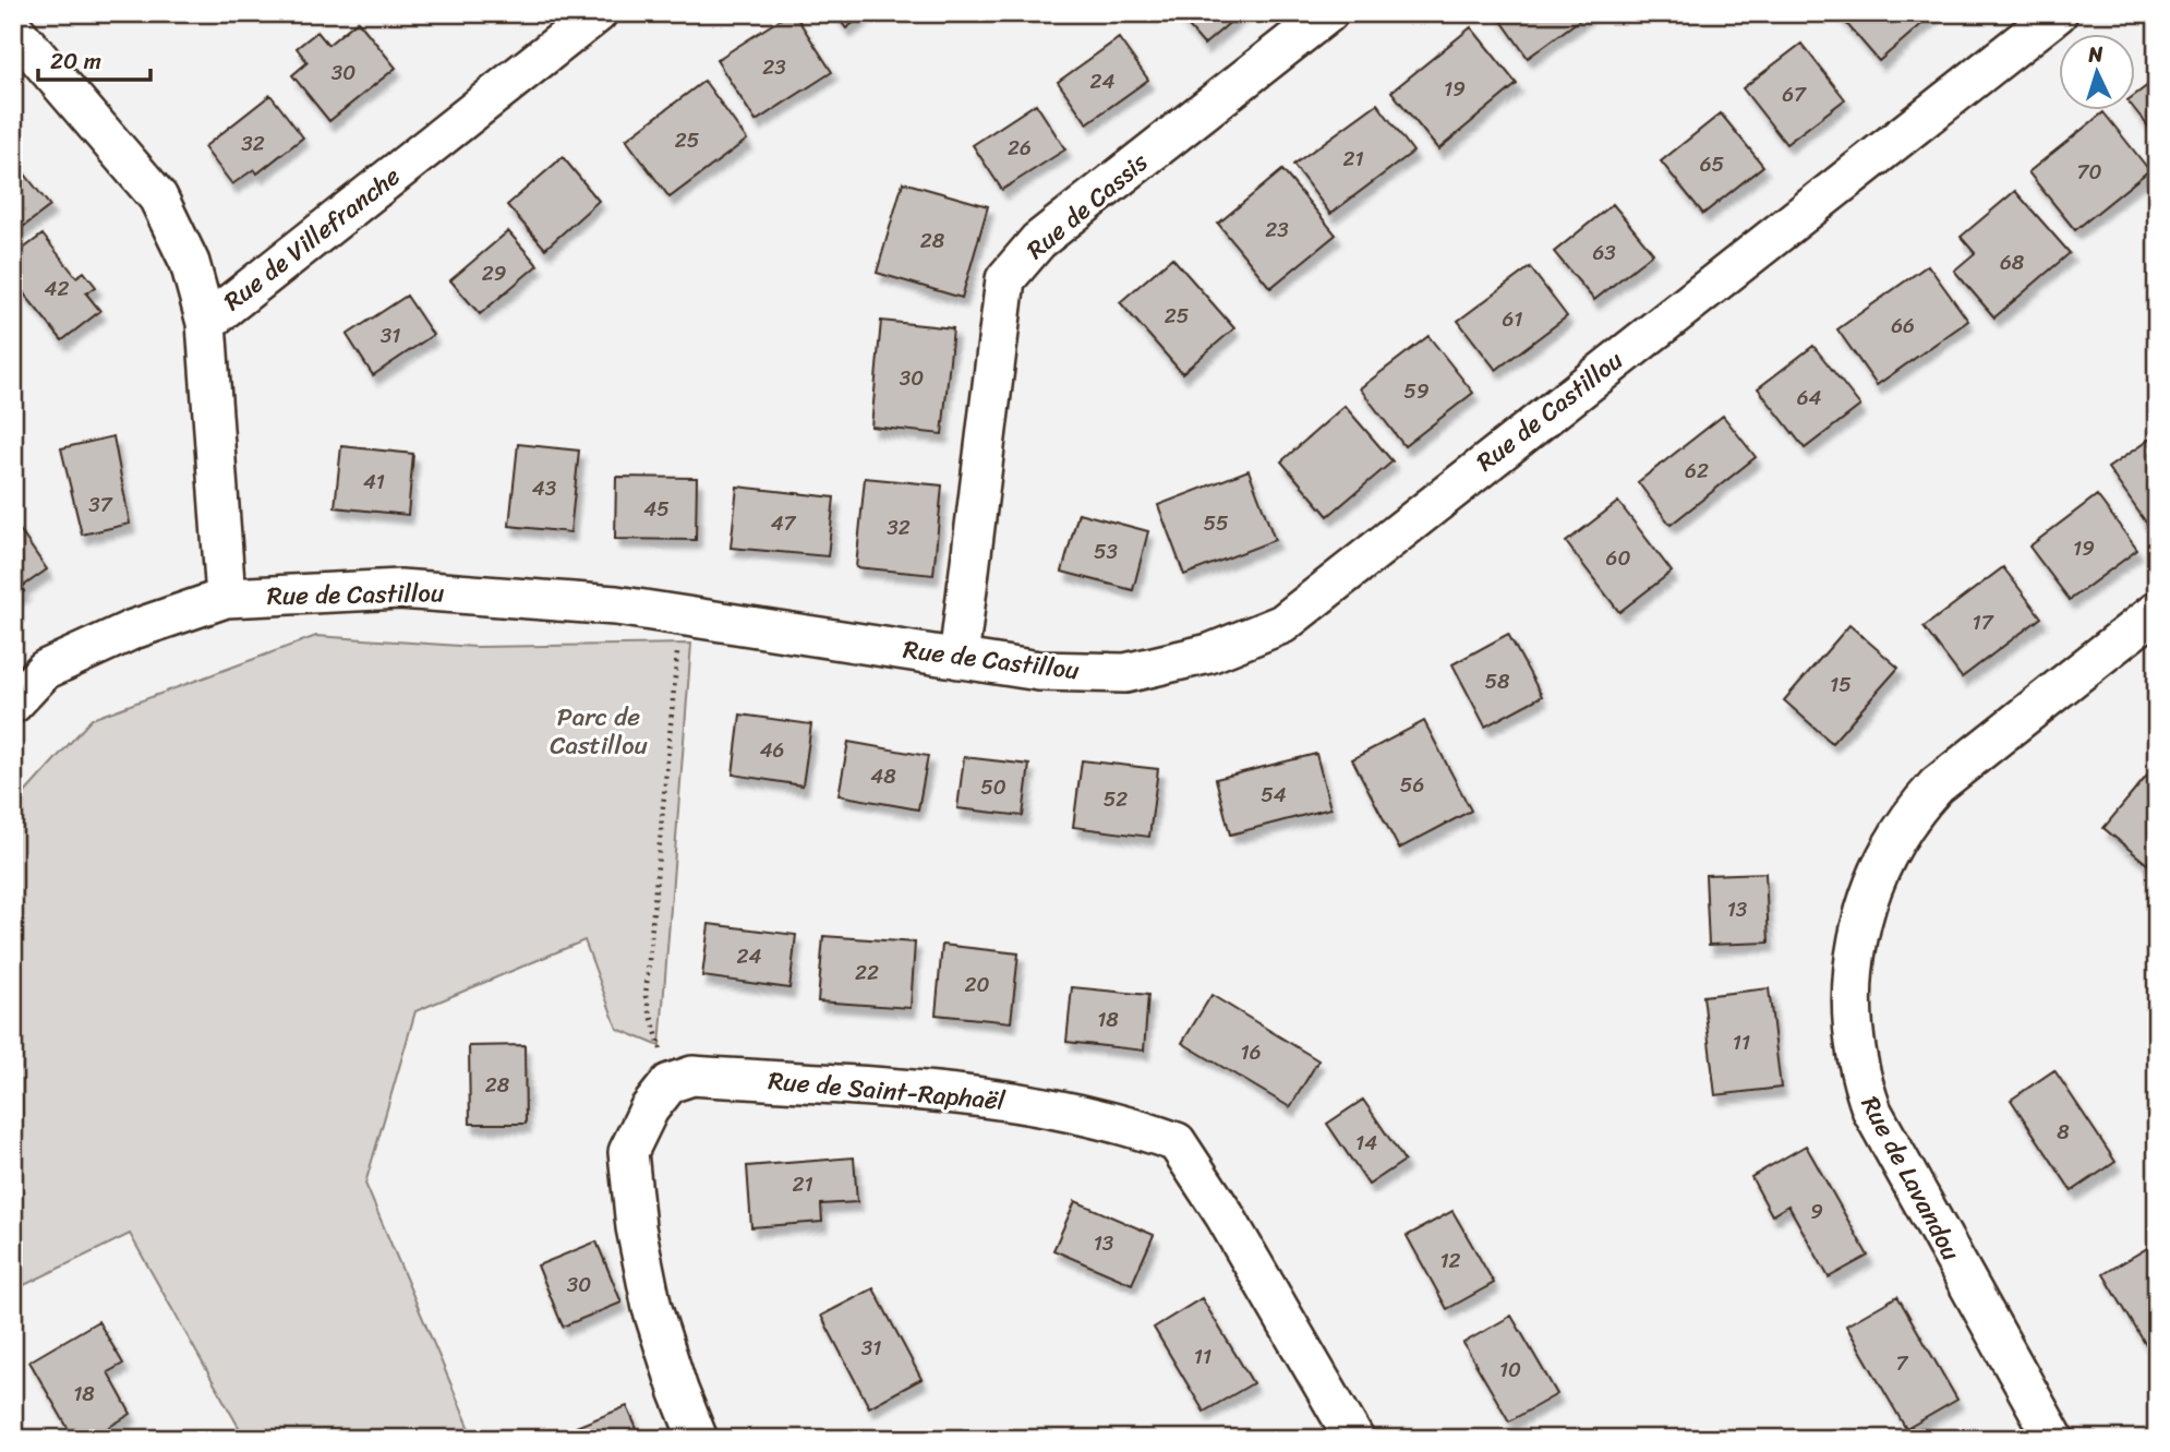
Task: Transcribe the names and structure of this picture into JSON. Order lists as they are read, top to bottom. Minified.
{"streets":{"street":["Rue de Cassis","Rue de Villefranche","Rue de Castillou","Rue de Saint-Raphaël","Rue de Lavandou"]},"crossings":[["Rue de Cassis","Rue de Castillou"],["Rue de Villefranche","Rue de Castillou"]],"parks":["Parc de Castillou"],"house_numbers":["23","30","24","19","67","25","32","26","21","65","70","23","28","63","68","29","42","25","61","66","31","30","59","64","62","41","43","37","45","47","55","32","19","53","60","17","58","15","46","48","56","50","54","52","13","24","22","20","18","11","16","28","8","14","21","9","13","12","30","31","11","7","10","18"],"scale_bar":"20 m","north":"top"}
